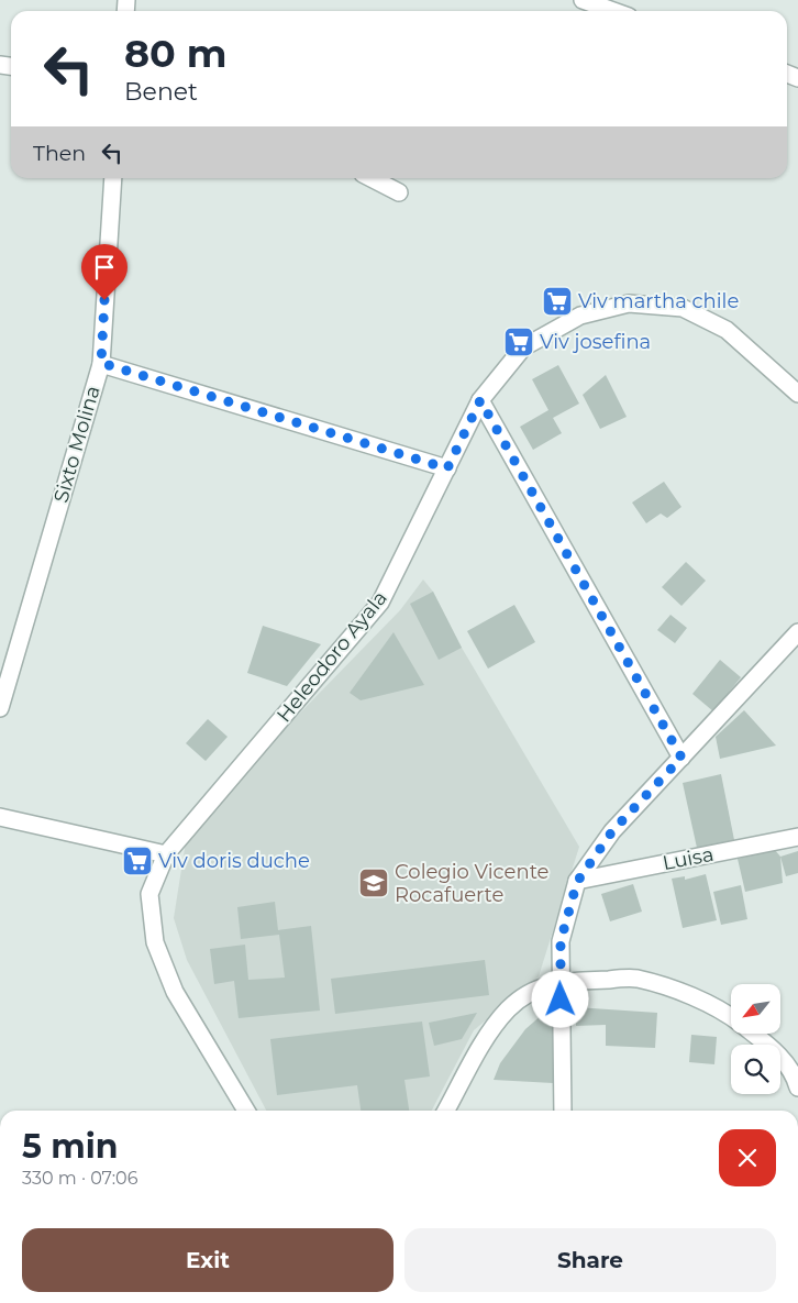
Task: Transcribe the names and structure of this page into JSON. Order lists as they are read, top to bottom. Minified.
{"streets":{"street":["Sixto Molina","Heleodoro Ayala","Luisa"]},"places":{"supermarket":["Viv martha chile","Viv josefina","Viv doris duche"],"school or university":["Colegio Vicente Rocafuerte"]},"north":"bottom left","page":{"turn":["80 m","Benet"],"then":"Then","heading":["5 min","330 m · 07:06"],"buttons":["Exit","Share"]}}
